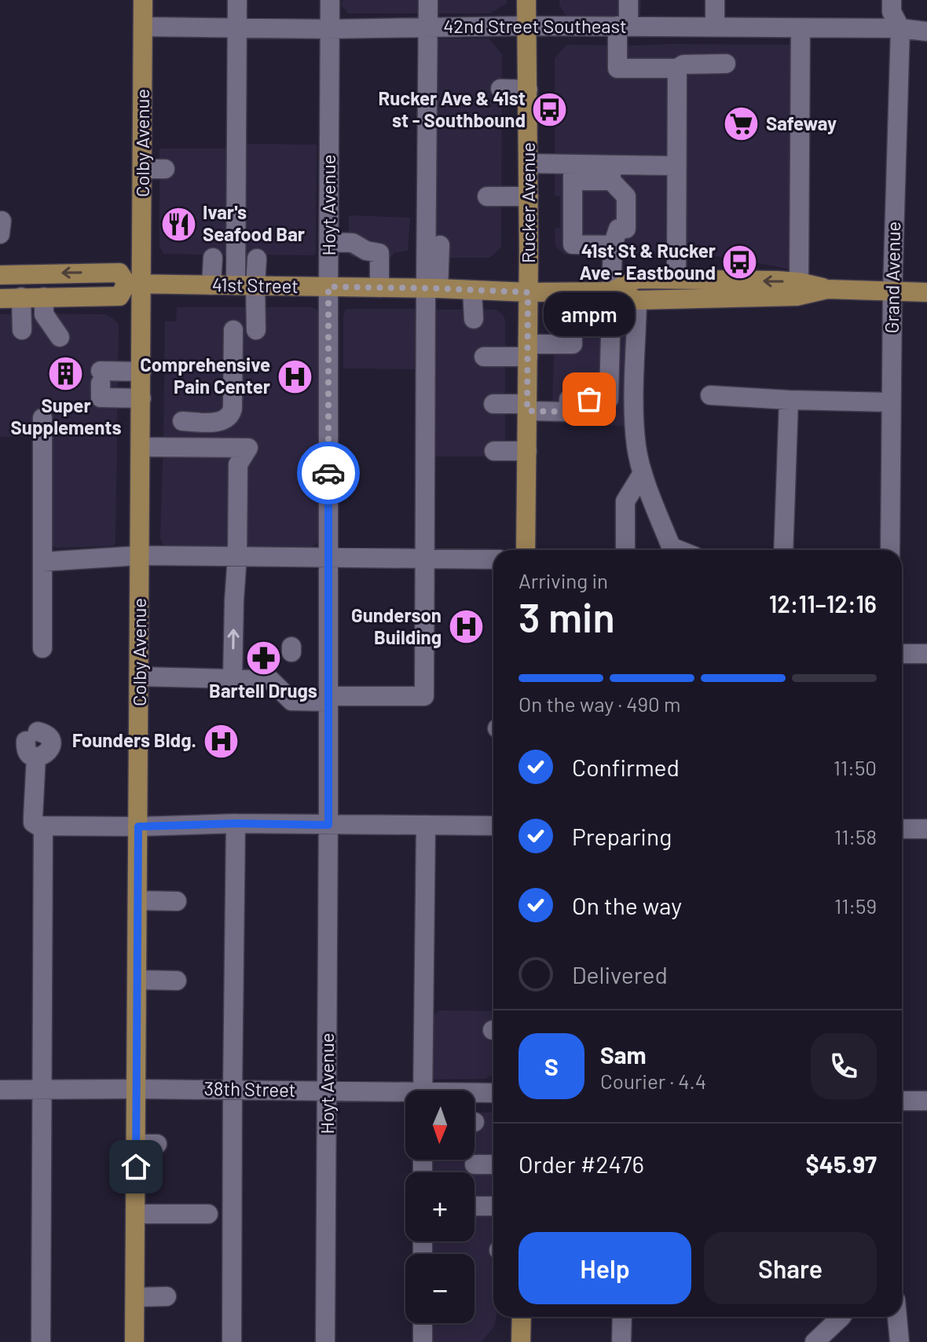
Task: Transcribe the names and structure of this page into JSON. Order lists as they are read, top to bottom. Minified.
{"streets":{"main road":["Colby Avenue","Rucker Avenue","41st Street"],"street":["42nd Street Southeast","Hoyt Avenue","Grand Avenue","38th Street"]},"crossings":[["42nd Street Southeast","Colby Avenue"],["42nd Street Southeast","Rucker Avenue"],["42nd Street Southeast","Hoyt Avenue"],["42nd Street Southeast","Grand Avenue"],["Colby Avenue","41st Street"],["Colby Avenue","38th Street"],["Rucker Avenue","41st Street"],["Hoyt Avenue","41st Street"],["Hoyt Avenue","38th Street"],["Grand Avenue","41st Street"]],"places":{"bus stop":["Rucker Ave & 41st st - Southbound","41st St & Rucker Ave - Eastbound"],"supermarket":["Safeway"],"restaurant":["Ivar's Seafood Bar"],"building":["Super Supplements"],"hospital":["Comprehensive Pain Center","Gunderson Building","Founders Bldg."],"other":["ampm"],"pharmacy":["Bartell Drugs"]},"north":"bottom","page":{"bubble":"ampm","heading":["3 min","Arriving in","12:11–12:16"],"panel":["Sam","Courier · 4.4","Order #2476","$45.97"],"bar":"On the way · 490 m","list":[["Confirmed","11:50"],["Preparing","11:58"],["On the way","11:59"],"Delivered"],"round":"S","map_buttons":["+","−"],"buttons":["Help","Share"]}}
